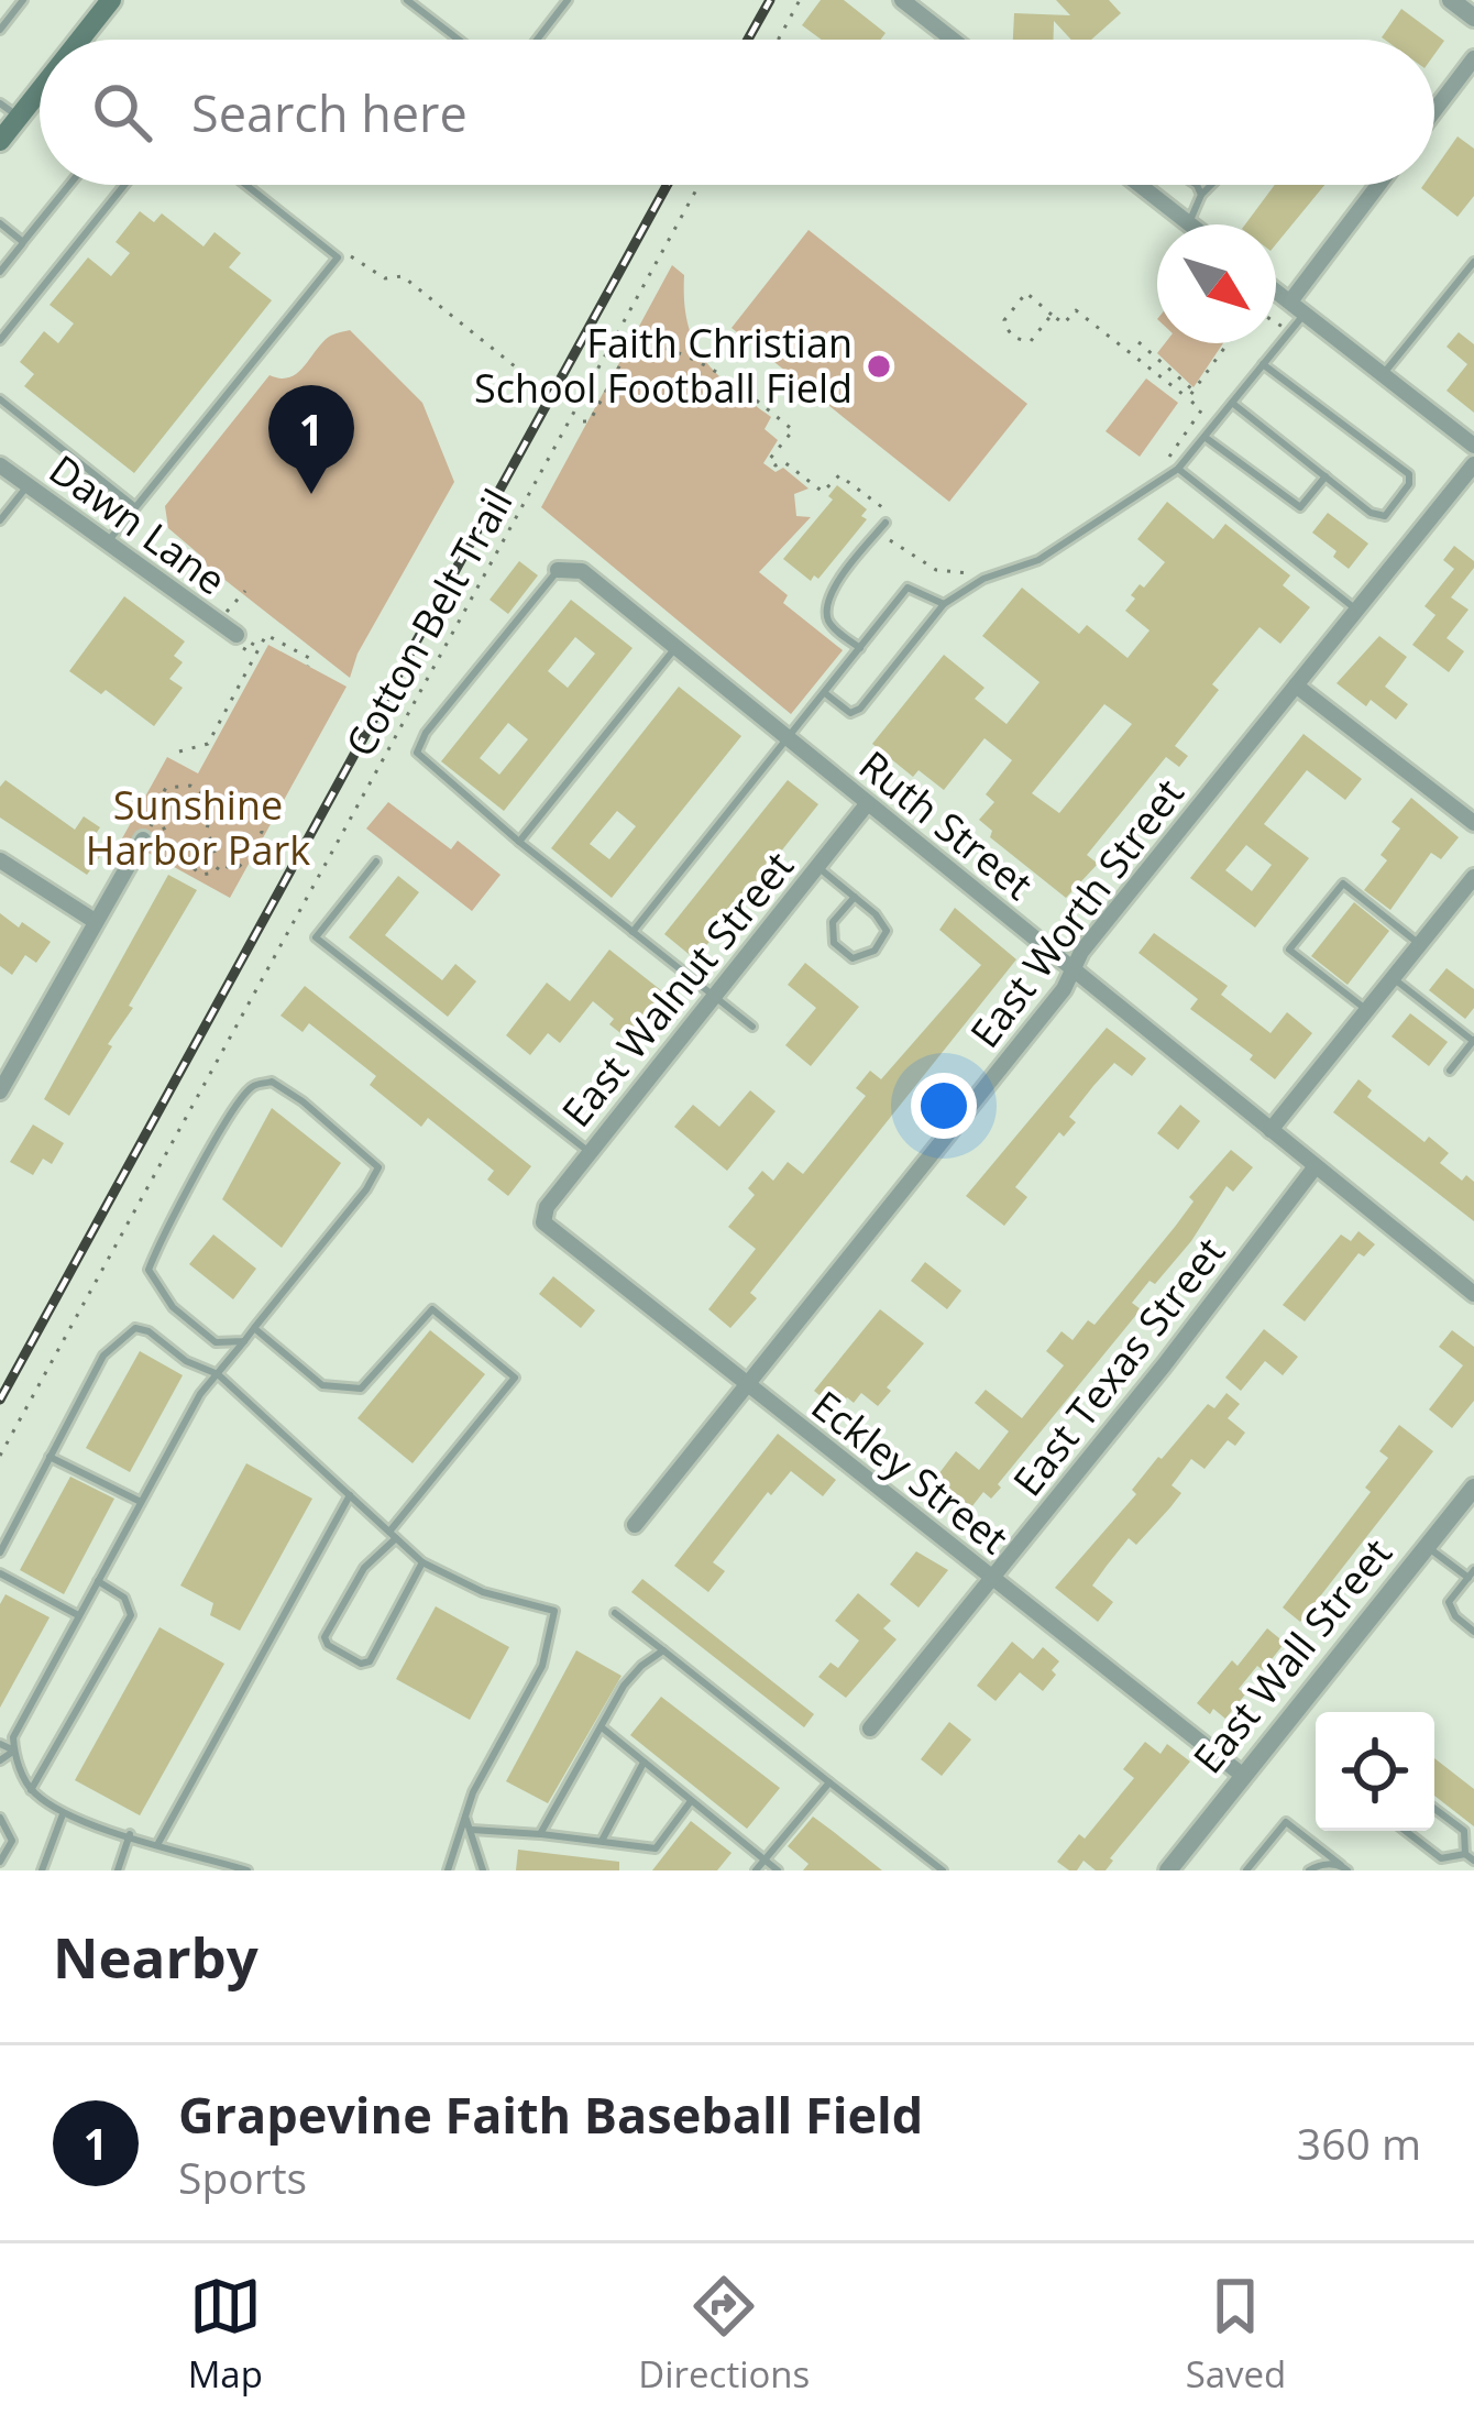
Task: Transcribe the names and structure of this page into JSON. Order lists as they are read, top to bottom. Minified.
{"streets":{"street":["Dawn Lane","Ruth Street","East Worth Street","East Walnut Street","East Texas Street","Eckley Street","East Wall Street"],"path":["Cotton Belt Trail"]},"crossings":[["Ruth Street","East Worth Street"],["Ruth Street","East Walnut Street"],["Ruth Street","East Texas Street"],["East Worth Street","Eckley Street"],["East Walnut Street","Eckley Street"],["East Texas Street","Eckley Street"],["Eckley Street","East Wall Street"]],"parks":["Sunshine Harbor Park"],"places":["Faith Christian School Football Field"],"north":"bottom right","page":{"search":"Search here","pins":"1","heading":"Nearby","list":[{"mark":"1","name":"Grapevine Faith Baseball Field","note":"Sports","value":"360 m"}],"nav":["Map","Directions","Saved"]}}
